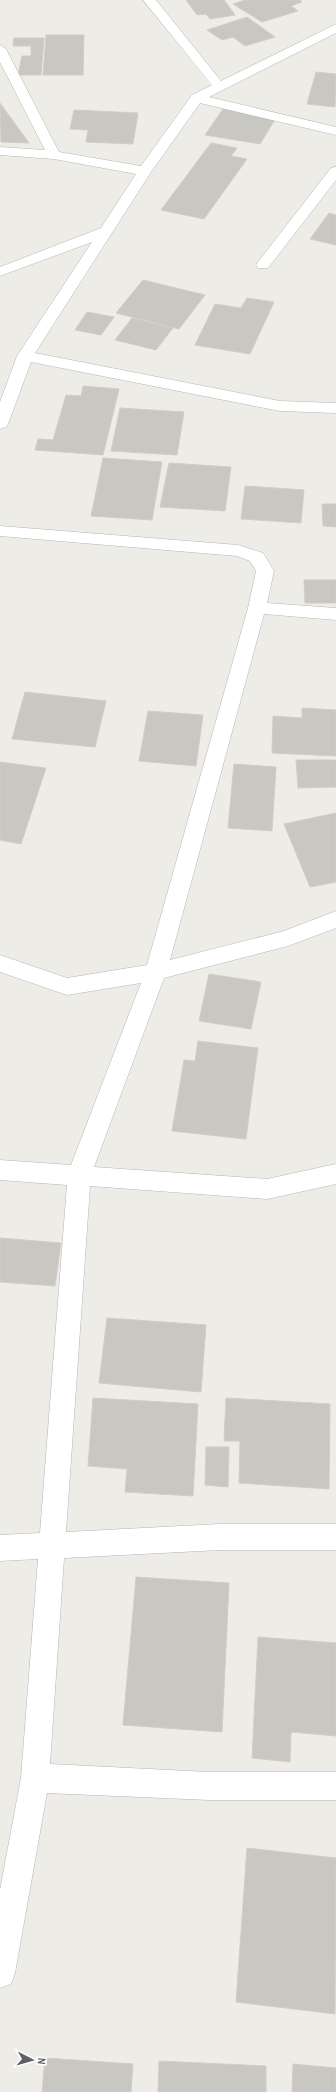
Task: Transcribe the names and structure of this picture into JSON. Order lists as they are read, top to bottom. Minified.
{"north":"right"}
